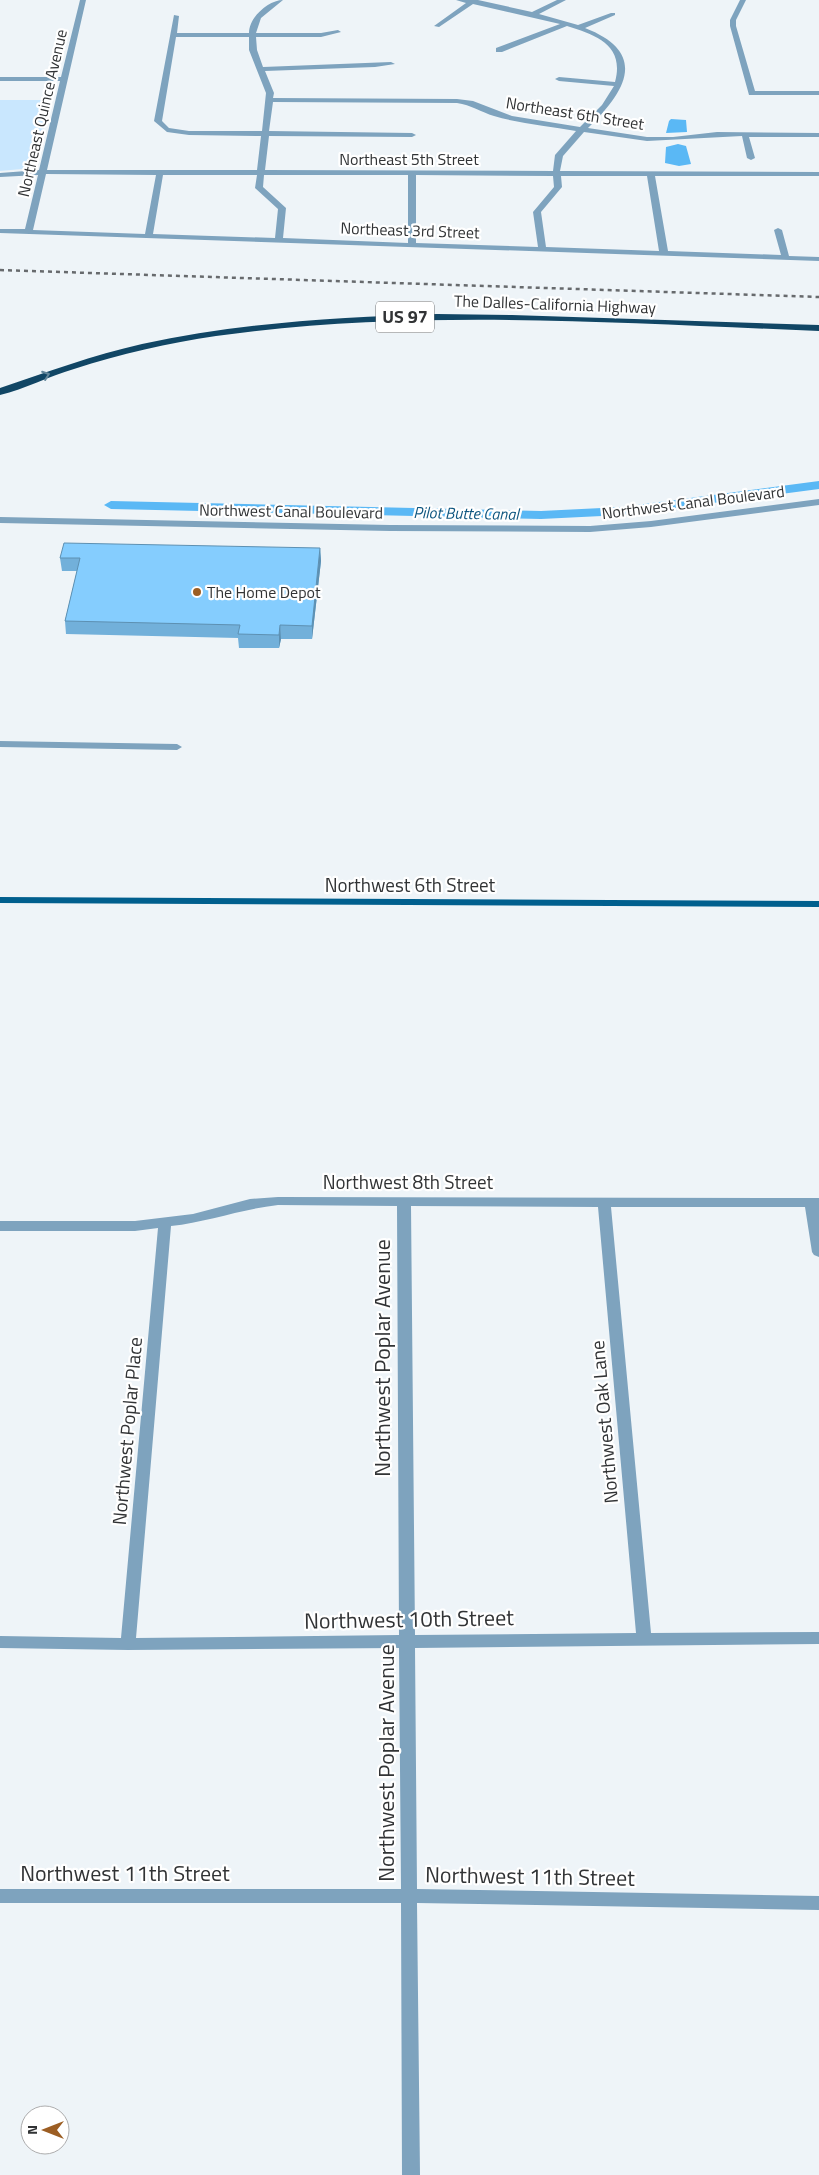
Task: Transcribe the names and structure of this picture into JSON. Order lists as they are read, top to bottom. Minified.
{"streets":{"highway":["The Dalles-California Highway","US 97"],"main road":["Northwest 6th Street"],"street":["Northeast Quince Avenue","Northeast 6th Street","Northeast 5th Street","Northeast 3rd Street","Northwest Canal Boulevard","Northwest 8th Street","Northwest Poplar Avenue","Northwest Oak Lane","Northwest Poplar Place","Northwest 10th Street","Northwest 11th Street"]},"crossings":[["Northeast Quince Avenue","Northeast 5th Street"],["Northeast Quince Avenue","Northeast 3rd Street"],["Northwest 8th Street","Northwest Poplar Avenue"],["Northwest 8th Street","Northwest Oak Lane"],["Northwest 8th Street","Northwest Poplar Place"],["Northwest Poplar Avenue","Northwest 10th Street"],["Northwest Poplar Avenue","Northwest 11th Street"],["Northwest Oak Lane","Northwest 10th Street"],["Northwest Poplar Place","Northwest 10th Street"]],"water":["Pilot Butte Canal"],"places":["The Home Depot"],"north":"left"}
